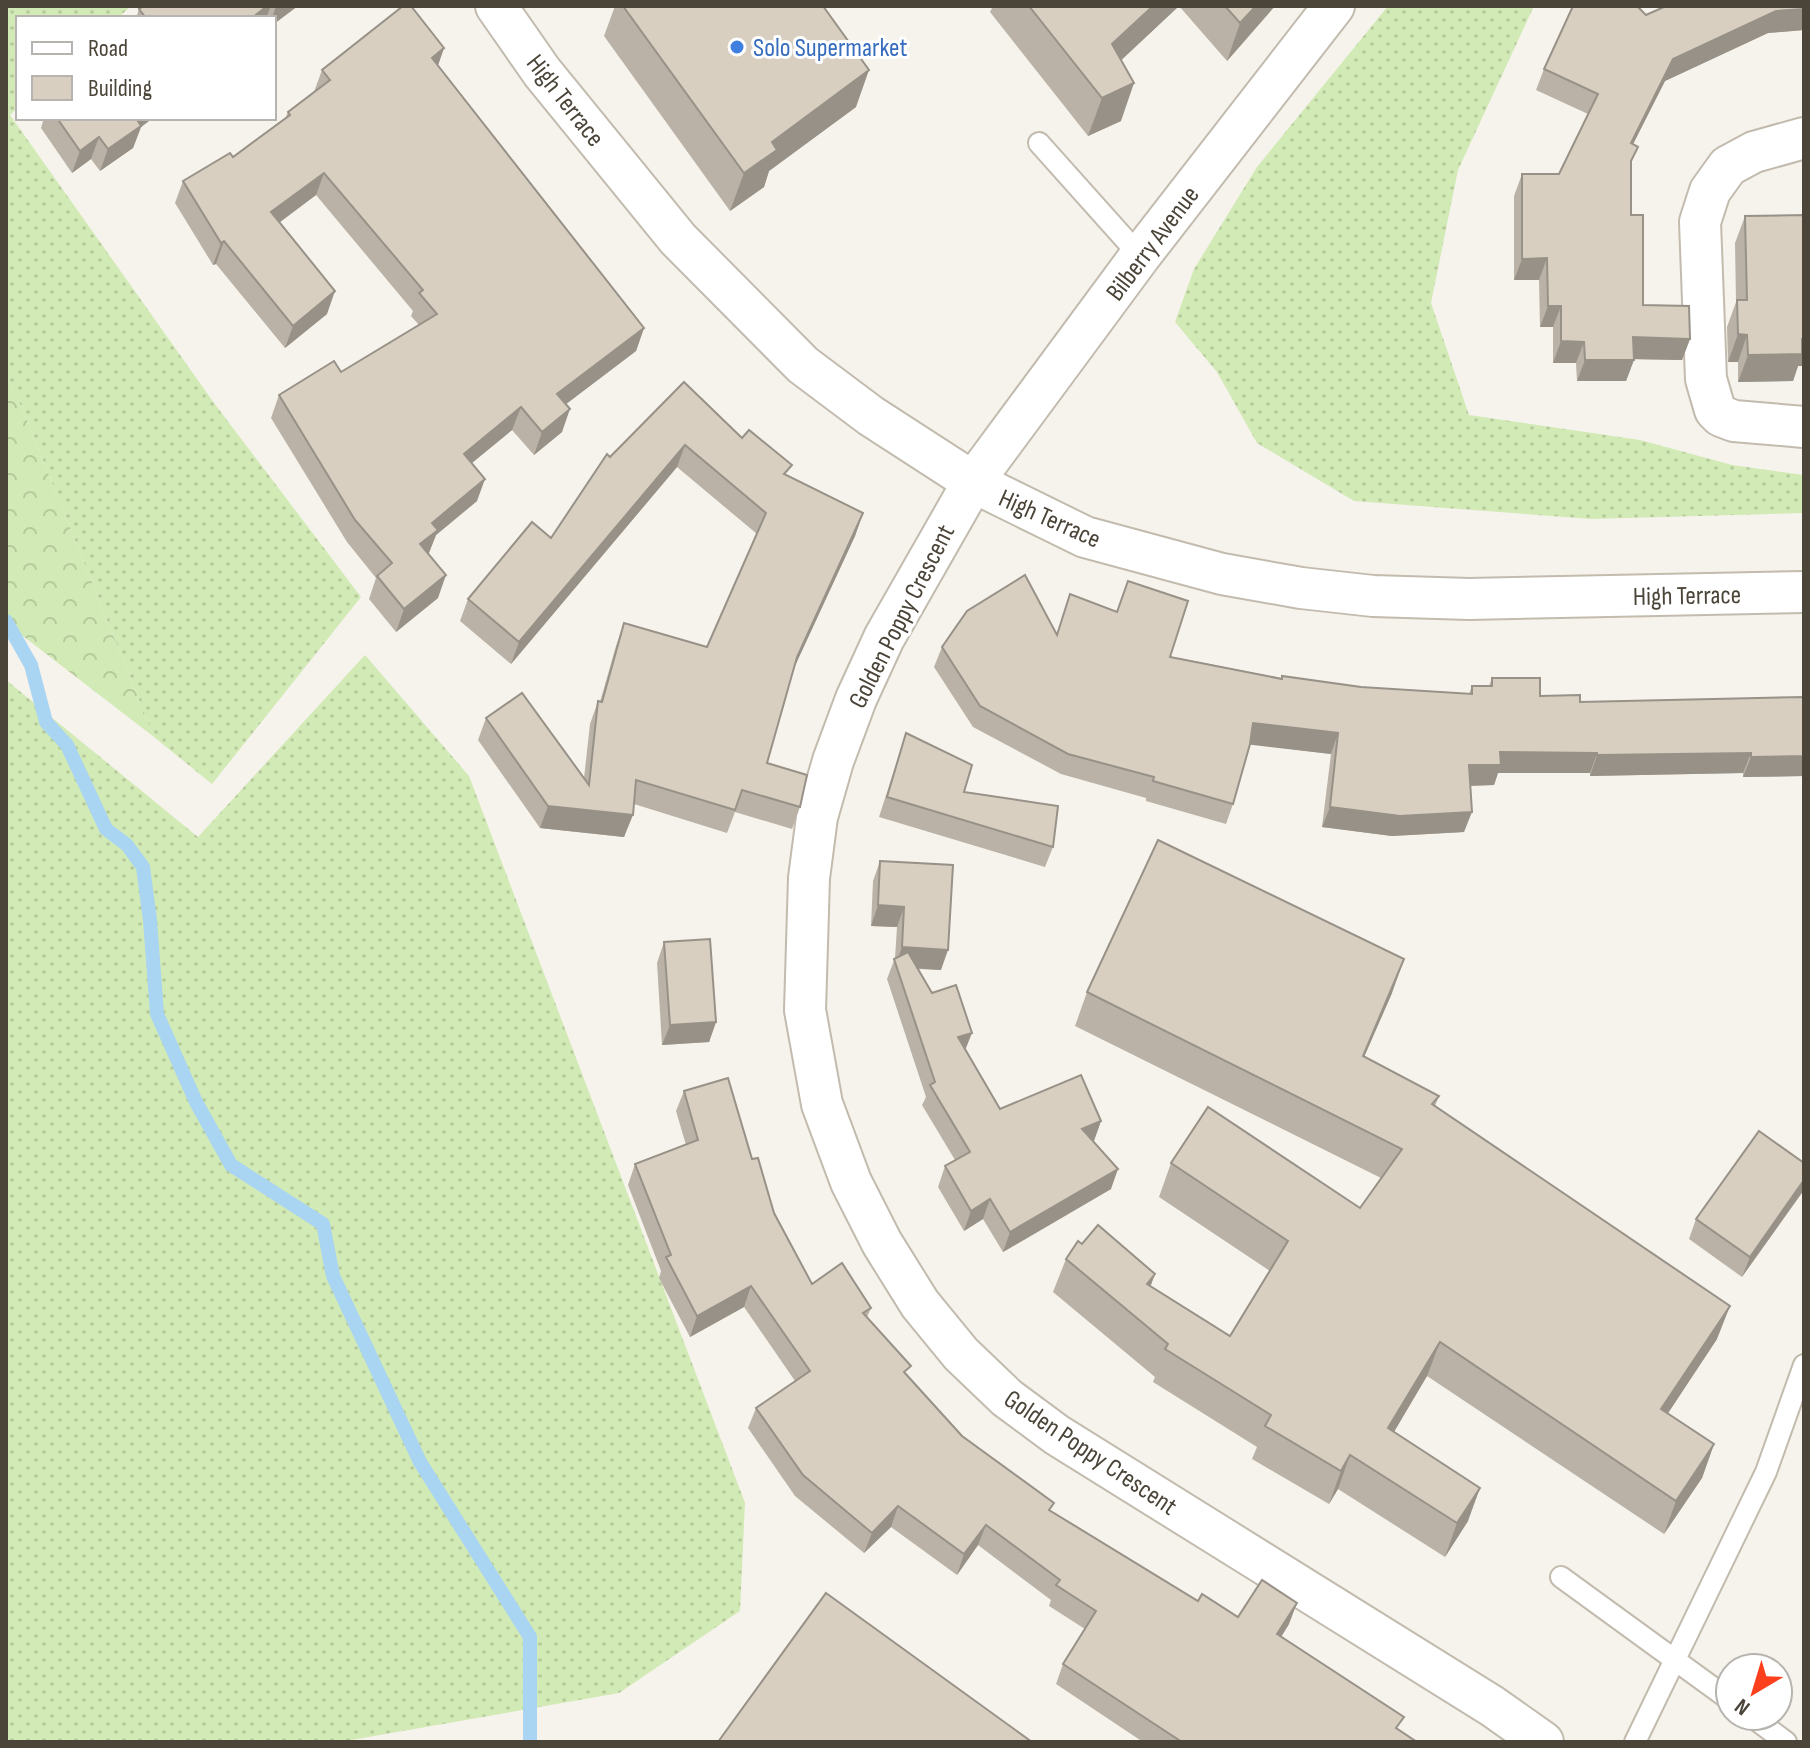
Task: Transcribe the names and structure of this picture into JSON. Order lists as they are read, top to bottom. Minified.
{"streets":{"street":["High Terrace","Bilberry Avenue","Golden Poppy Crescent"]},"crossings":[["High Terrace","Bilberry Avenue"],["High Terrace","Golden Poppy Crescent"],["Bilberry Avenue","Golden Poppy Crescent"]],"places":["Solo Supermarket"],"legend":["Road","Building"],"north":"bottom left"}
